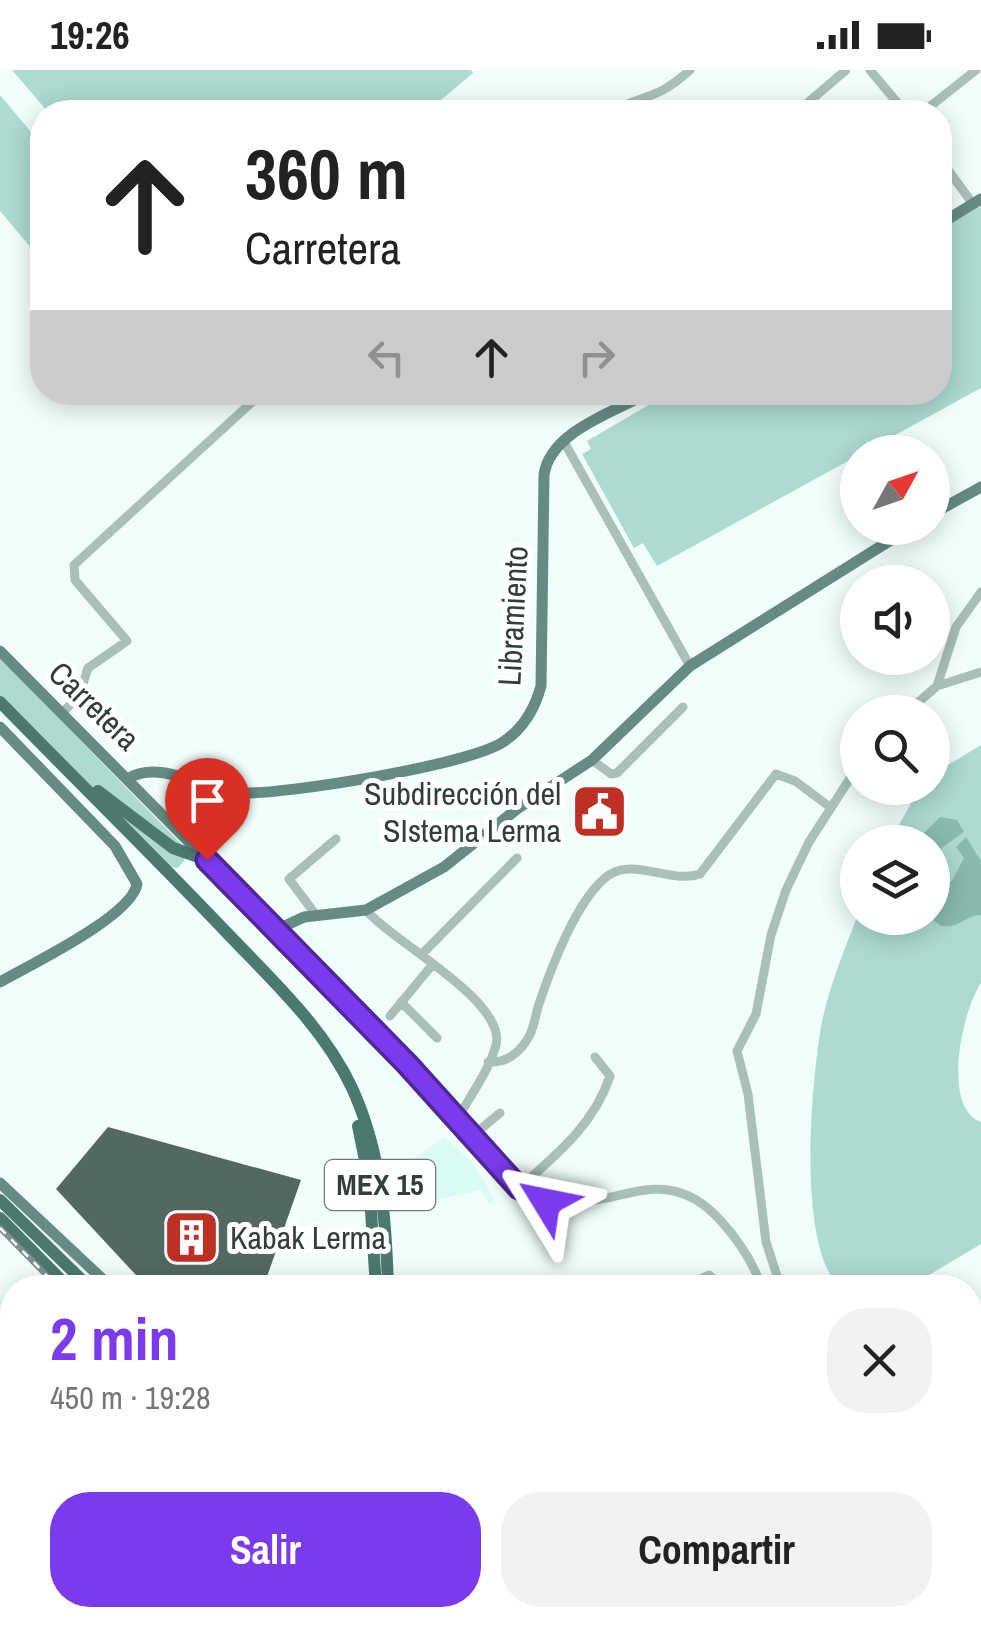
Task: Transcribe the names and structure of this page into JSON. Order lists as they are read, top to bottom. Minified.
{"streets":{"highway":["MEX 15"],"main road":["Libramiento","Carretera"]},"crossings":[["Libramiento","Carretera"]],"places":{"public building":["Subdirección del SIstema Lerma"],"building":["Kabak Lerma"]},"north":"top right","page":{"status":"19:26","turn":["360 m","Carretera"],"heading":["2 min","450 m · 19:28"],"buttons":["Salir","Compartir"]}}
